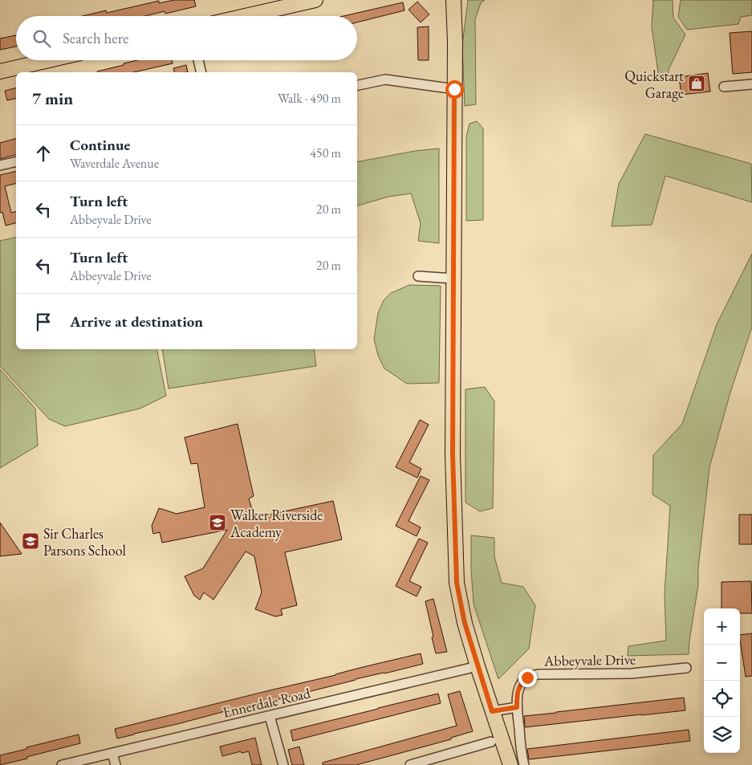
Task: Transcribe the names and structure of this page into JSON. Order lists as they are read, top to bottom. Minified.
{"streets":{"street":["Abbeyvale Drive","Ennerdale Road"]},"places":{"shop":["Quickstart Garage"],"school or university":["Walker Riverside Academy","Sir Charles Parsons School"]},"page":{"search":"Search here","heading":["7 min","Walk · 490 m"],"list":[["Continue","Waverdale Avenue","450 m"],["Turn left","Abbeyvale Drive","20 m"],["Turn left","Abbeyvale Drive","20 m"],"Arrive at destination"],"map_buttons":["+","−"]}}
